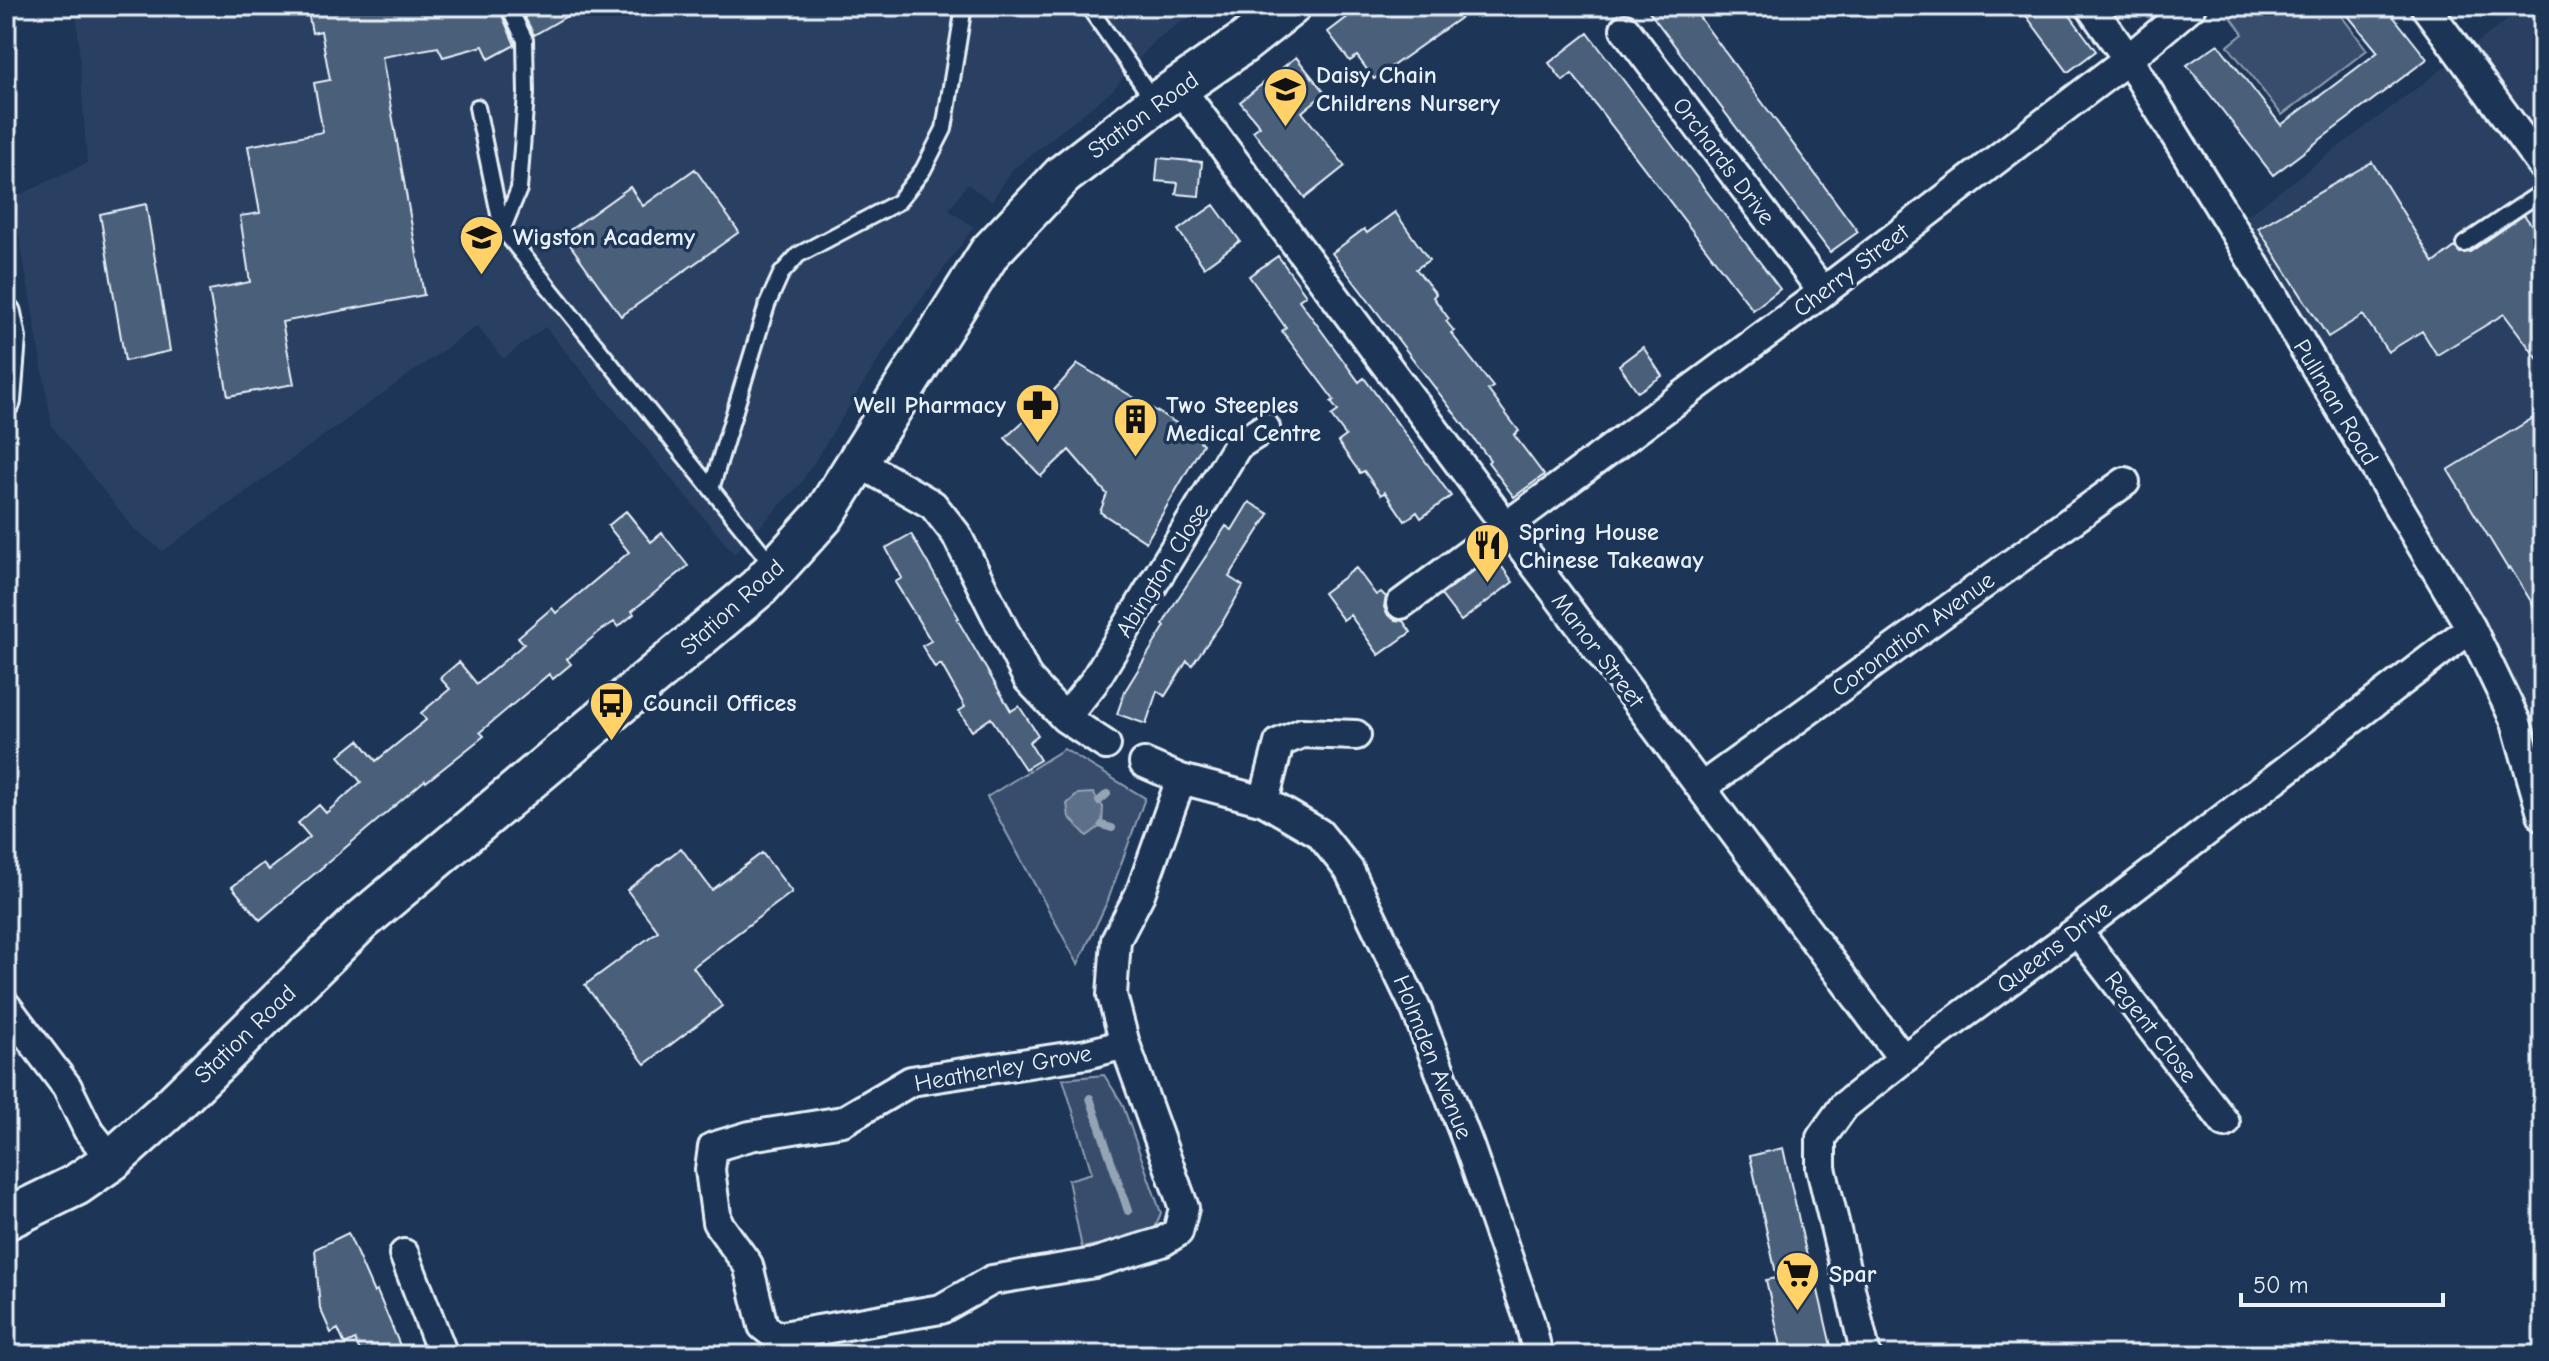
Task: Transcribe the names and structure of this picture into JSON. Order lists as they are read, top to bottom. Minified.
{"streets":{"main road":["Station Road"],"street":["Orchards Drive","Cherry Street","Pullman Road","Abington Close","Coronation Avenue","Manor Street","Queens Drive","Regent Close","Holmden Avenue","Heatherley Grove"]},"crossings":[["Station Road","Manor Street"],["Orchards Drive","Cherry Street"],["Cherry Street","Pullman Road"],["Cherry Street","Manor Street"],["Pullman Road","Queens Drive"],["Coronation Avenue","Manor Street"],["Manor Street","Queens Drive"],["Queens Drive","Regent Close"],["Holmden Avenue","Heatherley Grove"]],"places":{"school or university":["Daisy Chain Childrens Nursery","Wigston Academy"],"pharmacy":["Well Pharmacy"],"building":["Two Steeples Medical Centre"],"restaurant":["Spring House Chinese Takeaway"],"bus stop":["Council Offices"],"supermarket":["Spar"]},"scale_bar":"50 m"}
